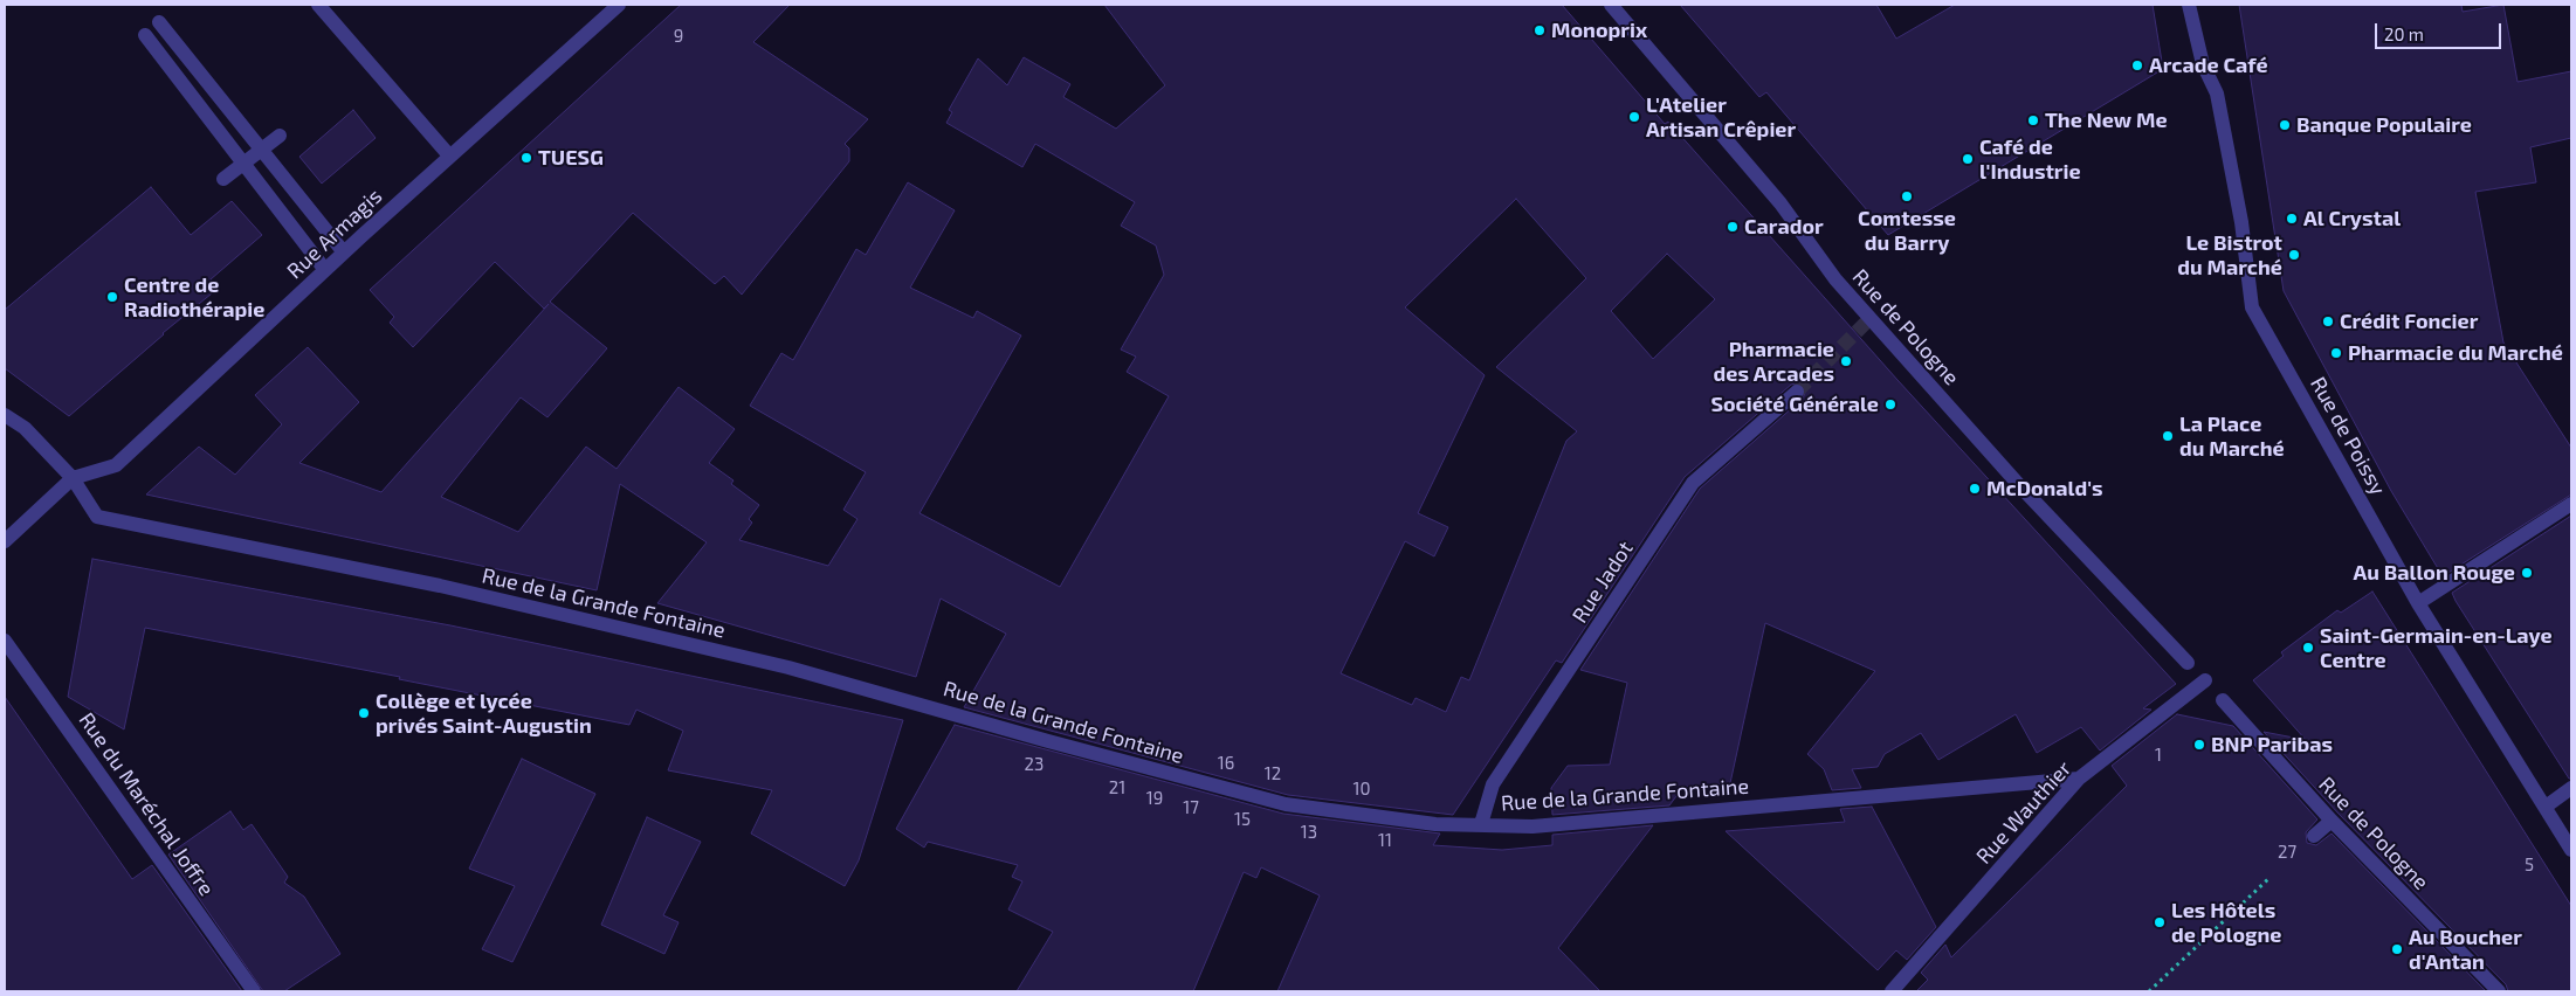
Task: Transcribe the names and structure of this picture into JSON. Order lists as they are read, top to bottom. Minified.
{"streets":{"street":["Rue Armagis","Rue de Pologne","Rue de Poissy","Rue Jadot","Rue de la Grande Fontaine","Rue du Maréchal Joffre","Rue Wauthier"]},"crossings":[["Rue Armagis","Rue de la Grande Fontaine"],["Rue Jadot","Rue de la Grande Fontaine"],["Rue de la Grande Fontaine","Rue Wauthier"]],"places":["Monoprix","Arcade Café","L'Atelier Artisan Crêpier","The New Me","Banque Populaire","TUESG","Café de l'Industrie","Comtesse du Barry","Al Crystal","Carador","Le Bistrot du Marché","Centre de Radiothérapie","Crédit Foncier","Pharmacie du Marché","Pharmacie des Arcades","Société Générale","La Place du Marché","McDonald's","Au Ballon Rouge","Saint-Germain-en-Laye Centre","Collège et lycée privés Saint-Augustin","BNP Paribas","Les Hôtels de Pologne","Au Boucher d'Antan"],"house_numbers":["9","1","16","23","12","21","10","19","17","15","13","11","27","5"],"scale_bar":"20 m"}
